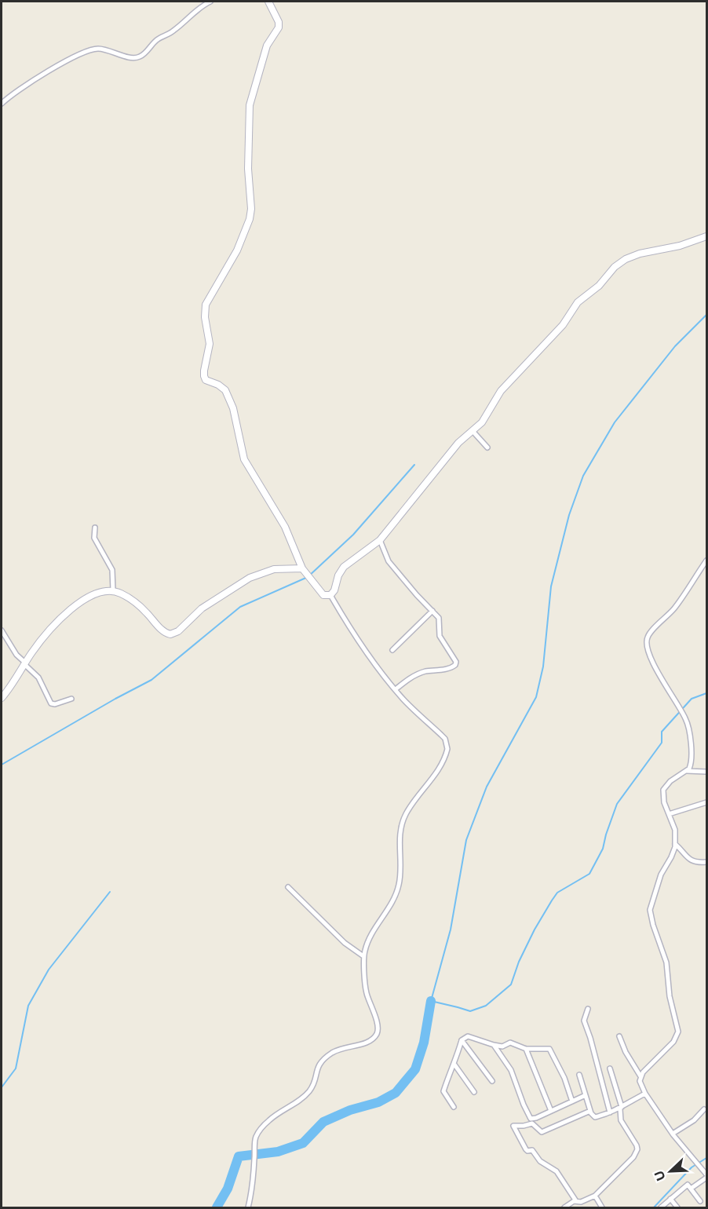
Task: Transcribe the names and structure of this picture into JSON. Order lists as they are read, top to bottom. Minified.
{"north":"bottom left"}
